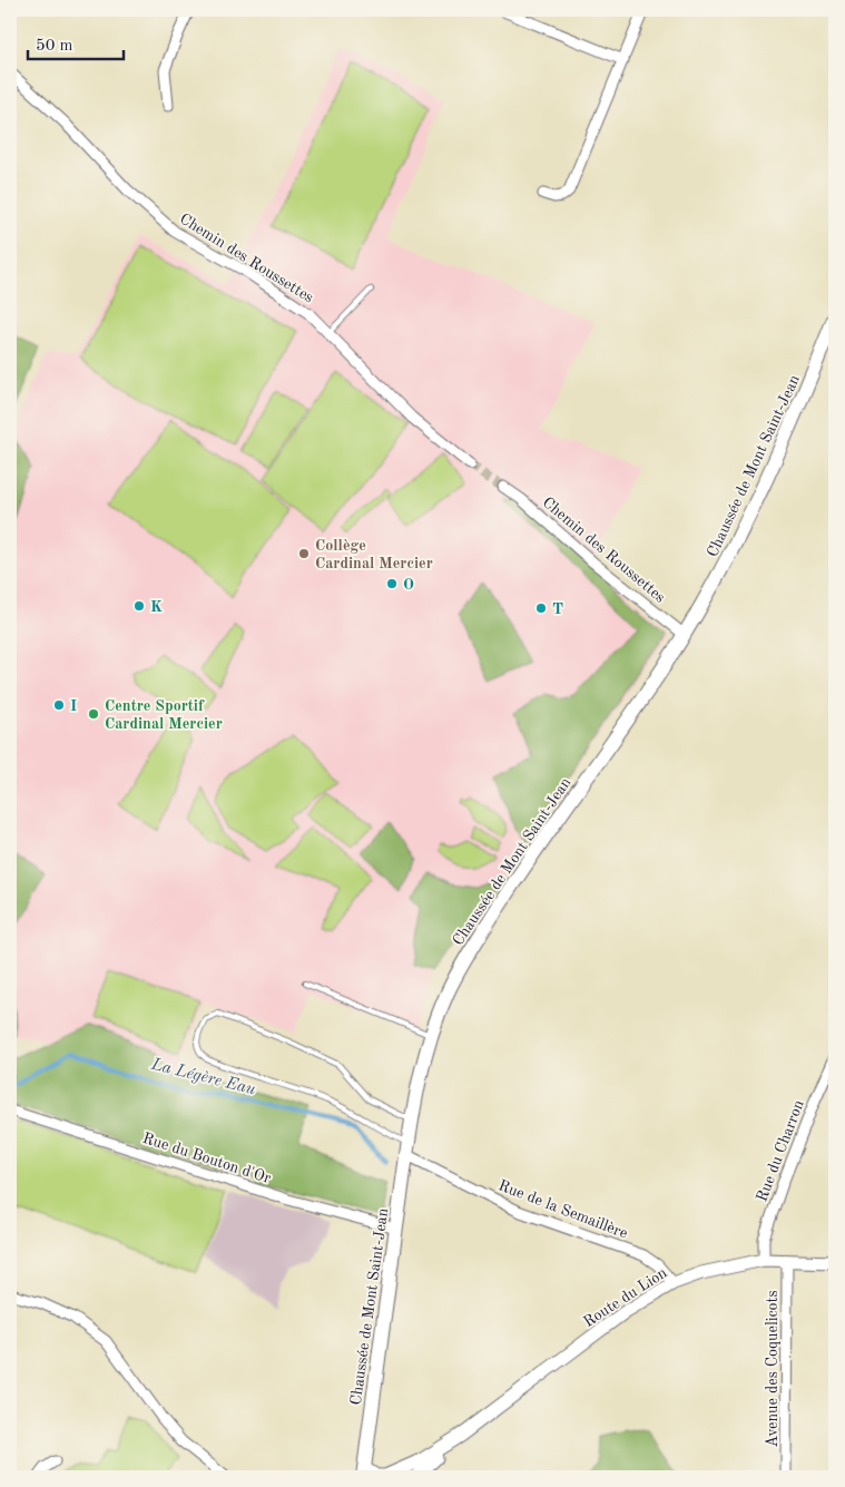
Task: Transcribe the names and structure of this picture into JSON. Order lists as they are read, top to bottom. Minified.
{"streets":{"main road":["Chaussée de Mont Saint-Jean"],"street":["Chemin des Roussettes","Rue du Charron","Rue du Bouton d'Or","Rue de la Semaillère","Route du Lion","Avenue des Coquelicots"]},"crossings":[["Chemin des Roussettes","Chaussée de Mont Saint-Jean"],["Chaussée de Mont Saint-Jean","Rue du Bouton d'Or"],["Chaussée de Mont Saint-Jean","Rue de la Semaillère"],["Chaussée de Mont Saint-Jean","Route du Lion"],["Rue du Charron","Route du Lion"],["Rue de la Semaillère","Route du Lion"],["Route du Lion","Avenue des Coquelicots"]],"water":["La Légère Eau"],"places":["Collège Cardinal Mercier","O","K","T","I","Centre Sportif Cardinal Mercier"],"scale_bar":"50 m"}
